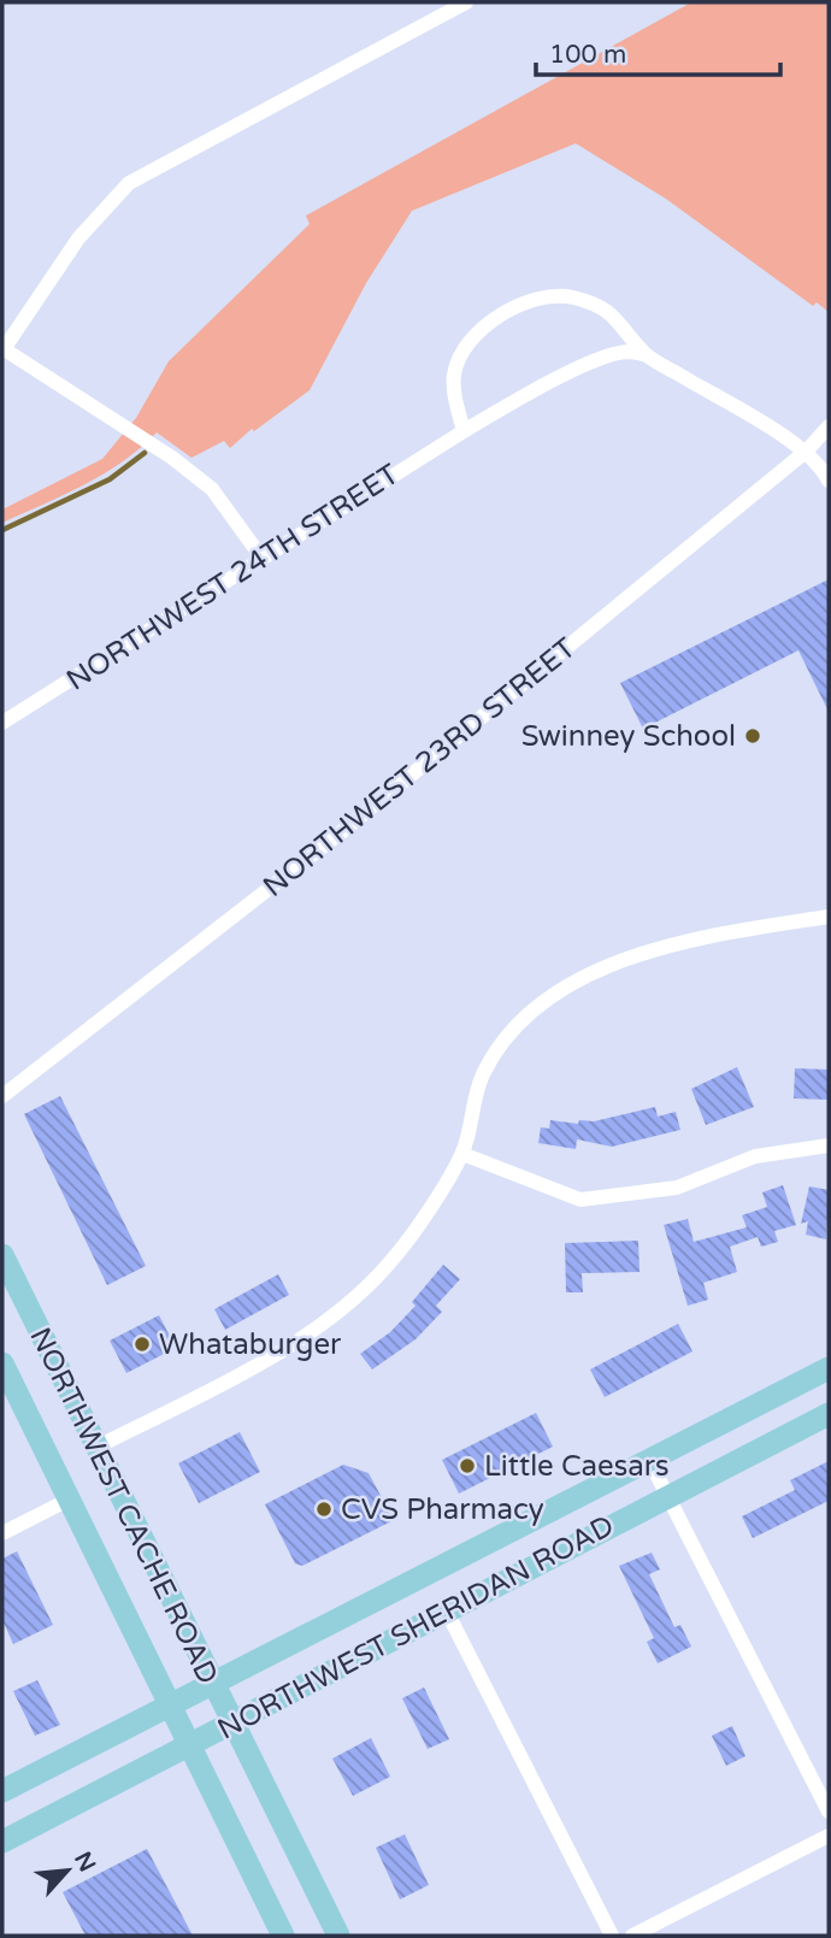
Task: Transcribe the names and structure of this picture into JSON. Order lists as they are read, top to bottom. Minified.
{"streets":{"main road":["NORTHWEST CACHE ROAD","NORTHWEST SHERIDAN ROAD"],"street":["NORTHWEST 24TH STREET","NORTHWEST 23RD STREET"]},"crossings":[["NORTHWEST CACHE ROAD","NORTHWEST SHERIDAN ROAD"]],"places":["Swinney School","Whataburger","Little Caesars","CVS Pharmacy"],"scale_bar":"100 m","north":"top right"}
